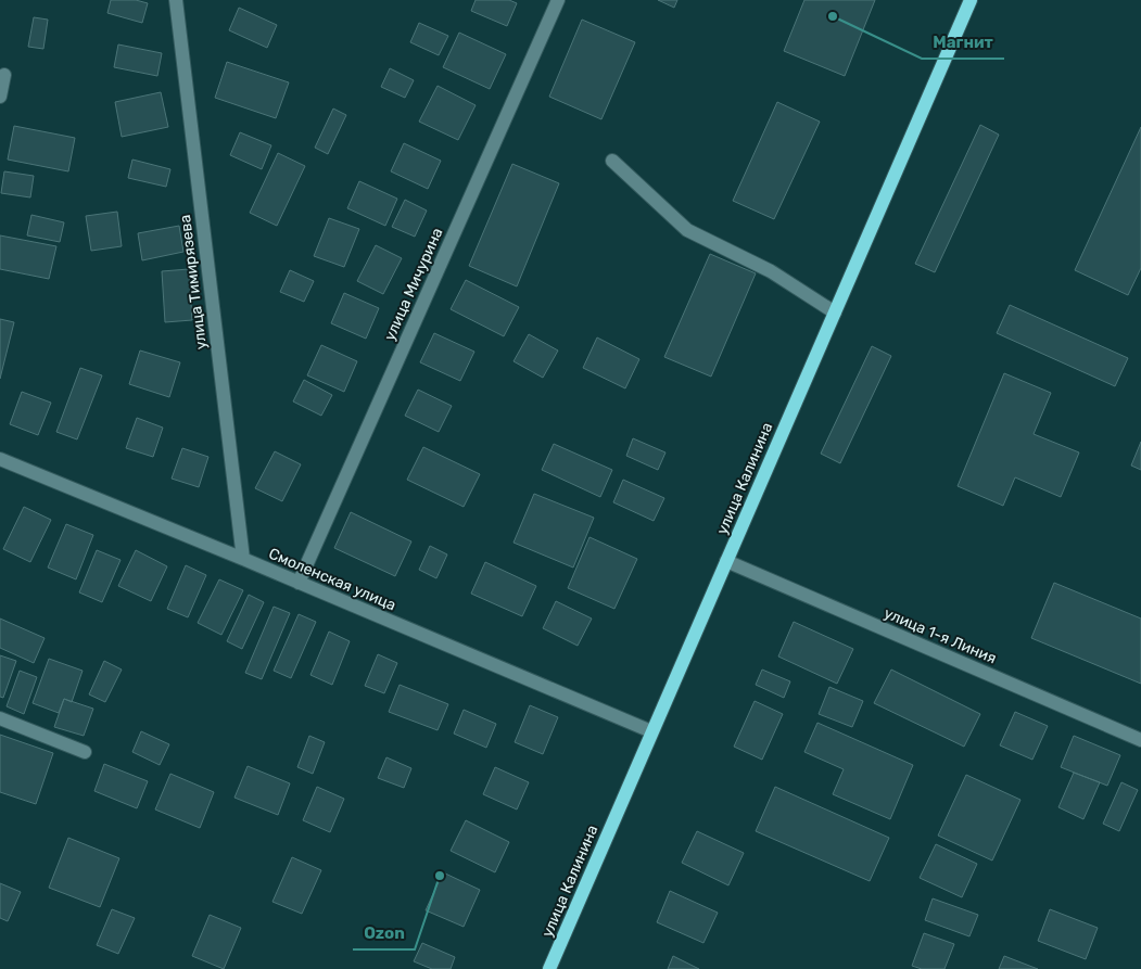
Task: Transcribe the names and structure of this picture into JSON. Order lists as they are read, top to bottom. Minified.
{"streets":{"main road":["улица Калинина"],"street":["улица Тимирязева","улица Мичурина","Смоленская улица","улица 1-я Линия"]},"crossings":[["улица Тимирязева","Смоленская улица"],["улица Мичурина","Смоленская улица"],["улица Калинина","Смоленская улица"],["улица Калинина","улица 1-я Линия"]],"places":["Магнит","Ozon"]}
